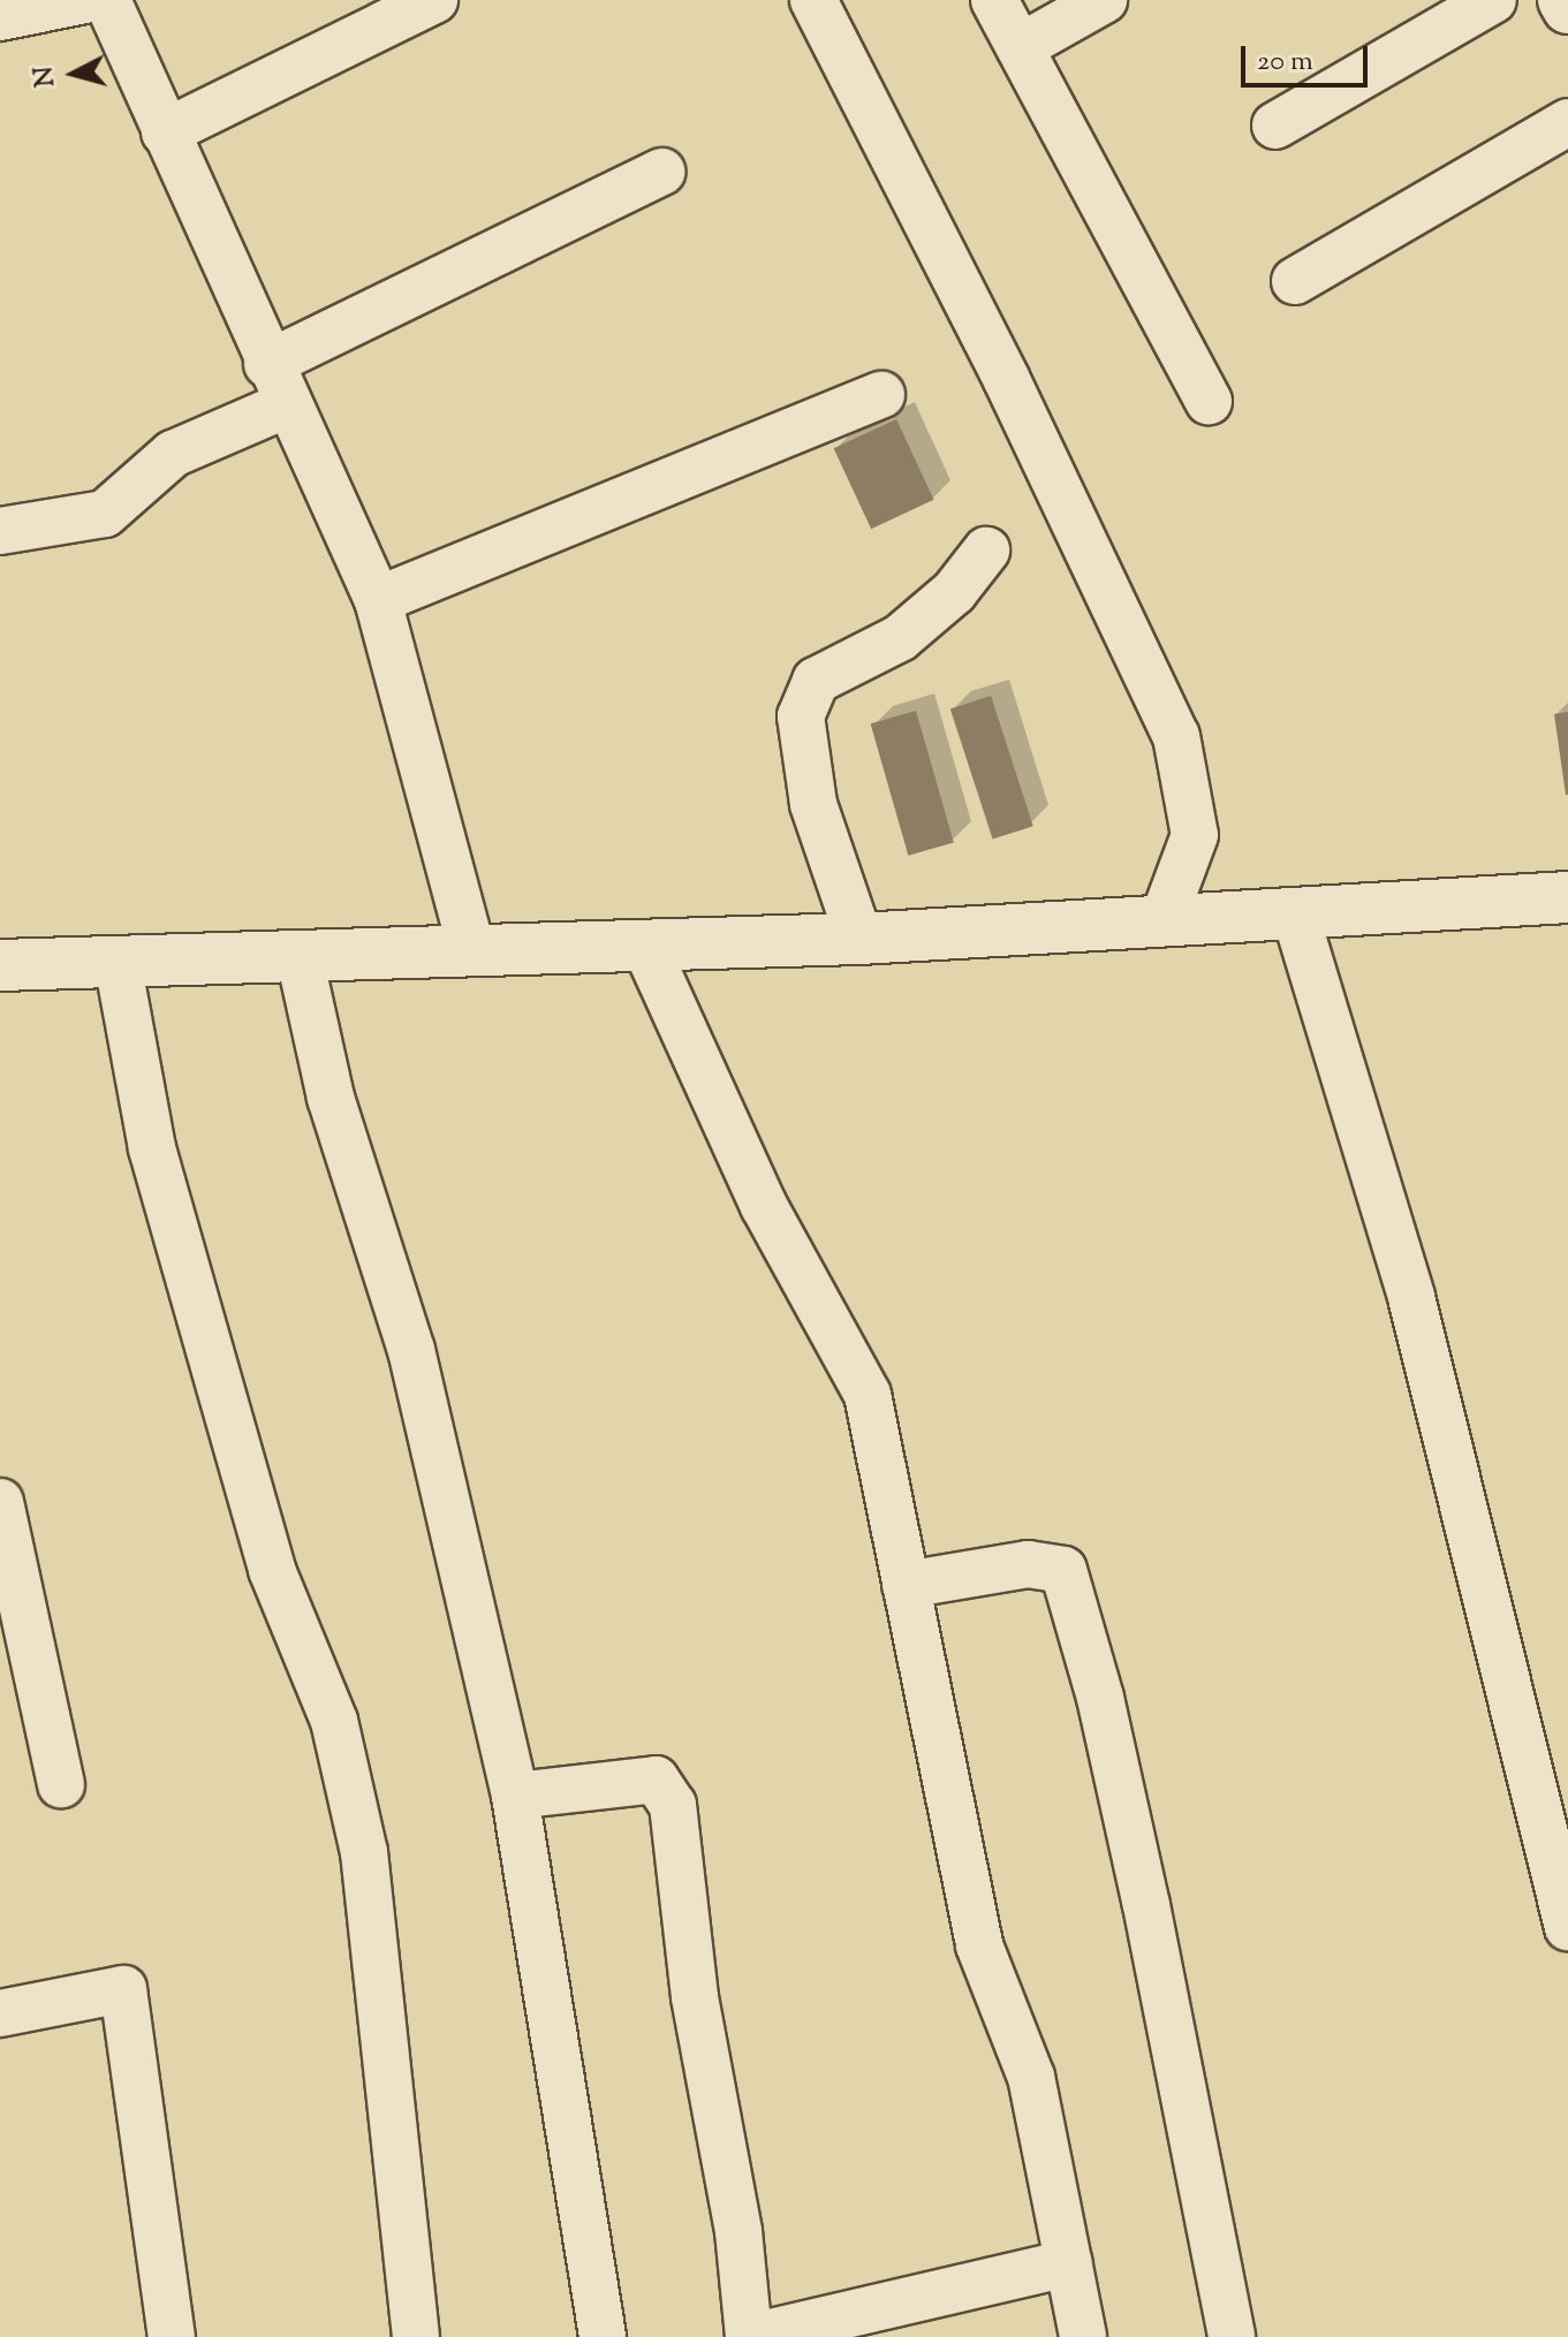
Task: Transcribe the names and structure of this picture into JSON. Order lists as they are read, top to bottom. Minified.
{"scale_bar":"20 m","north":"left"}
